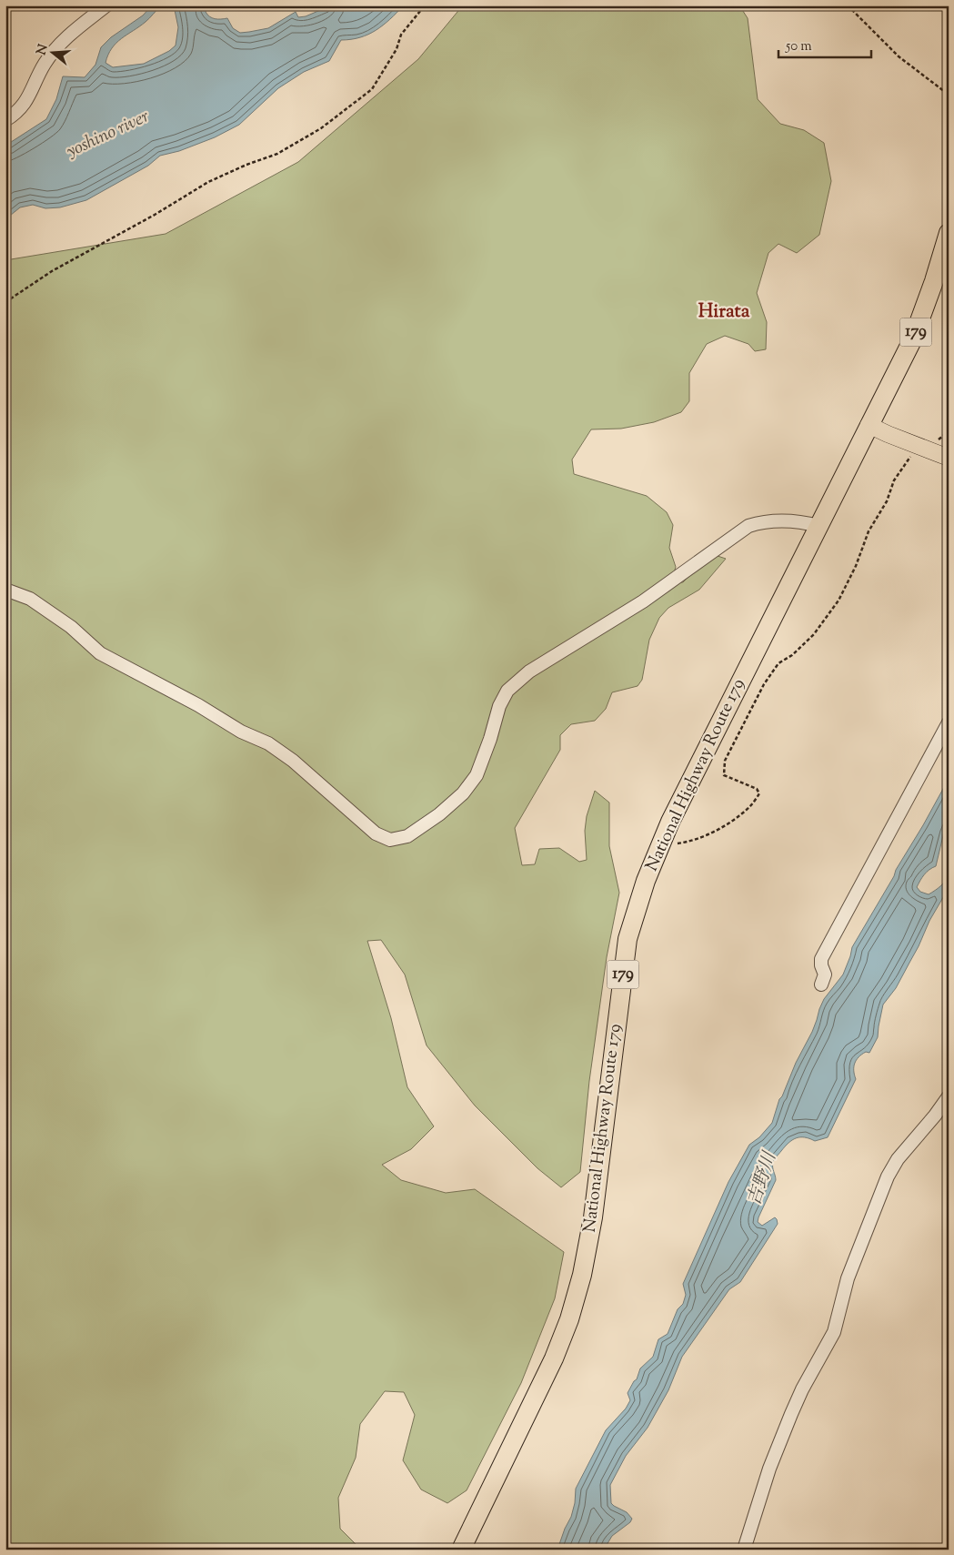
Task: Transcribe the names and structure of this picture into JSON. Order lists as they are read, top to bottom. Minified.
{"streets":{"highway":["179","National Highway Route 179"]},"districts":["Hirata"],"water":["yoshino river","吉野川"],"scale_bar":"50 m","north":"left"}
